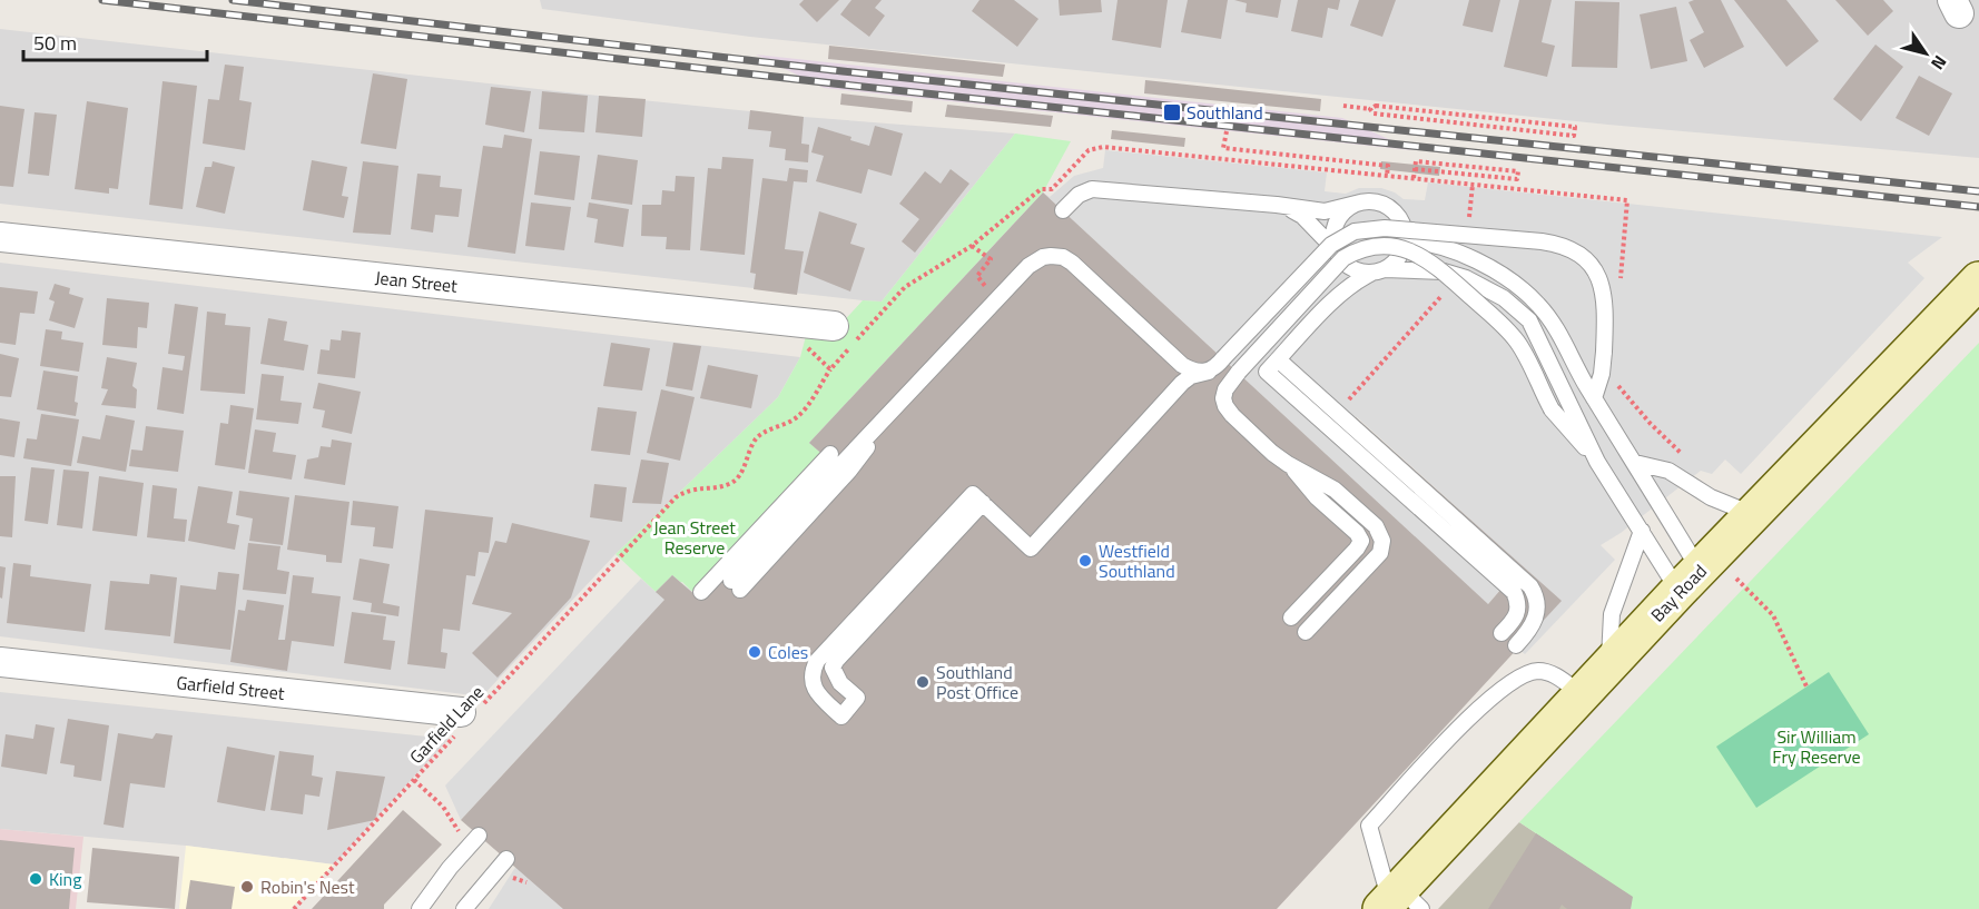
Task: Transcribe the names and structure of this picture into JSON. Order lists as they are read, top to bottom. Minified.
{"streets":{"main road":["Bay Road"],"street":["Jean Street","Garfield Street"],"path":["Garfield Lane"]},"crossings":[["Garfield Street","Garfield Lane"]],"parks":["Jean Street Reserve","Sir William Fry Reserve"],"places":{"transit":["Southland"],"other":["Westfield Southland","Coles","Southland Post Office","King","Robin's Nest"]},"scale_bar":"50 m","north":"bottom right"}
